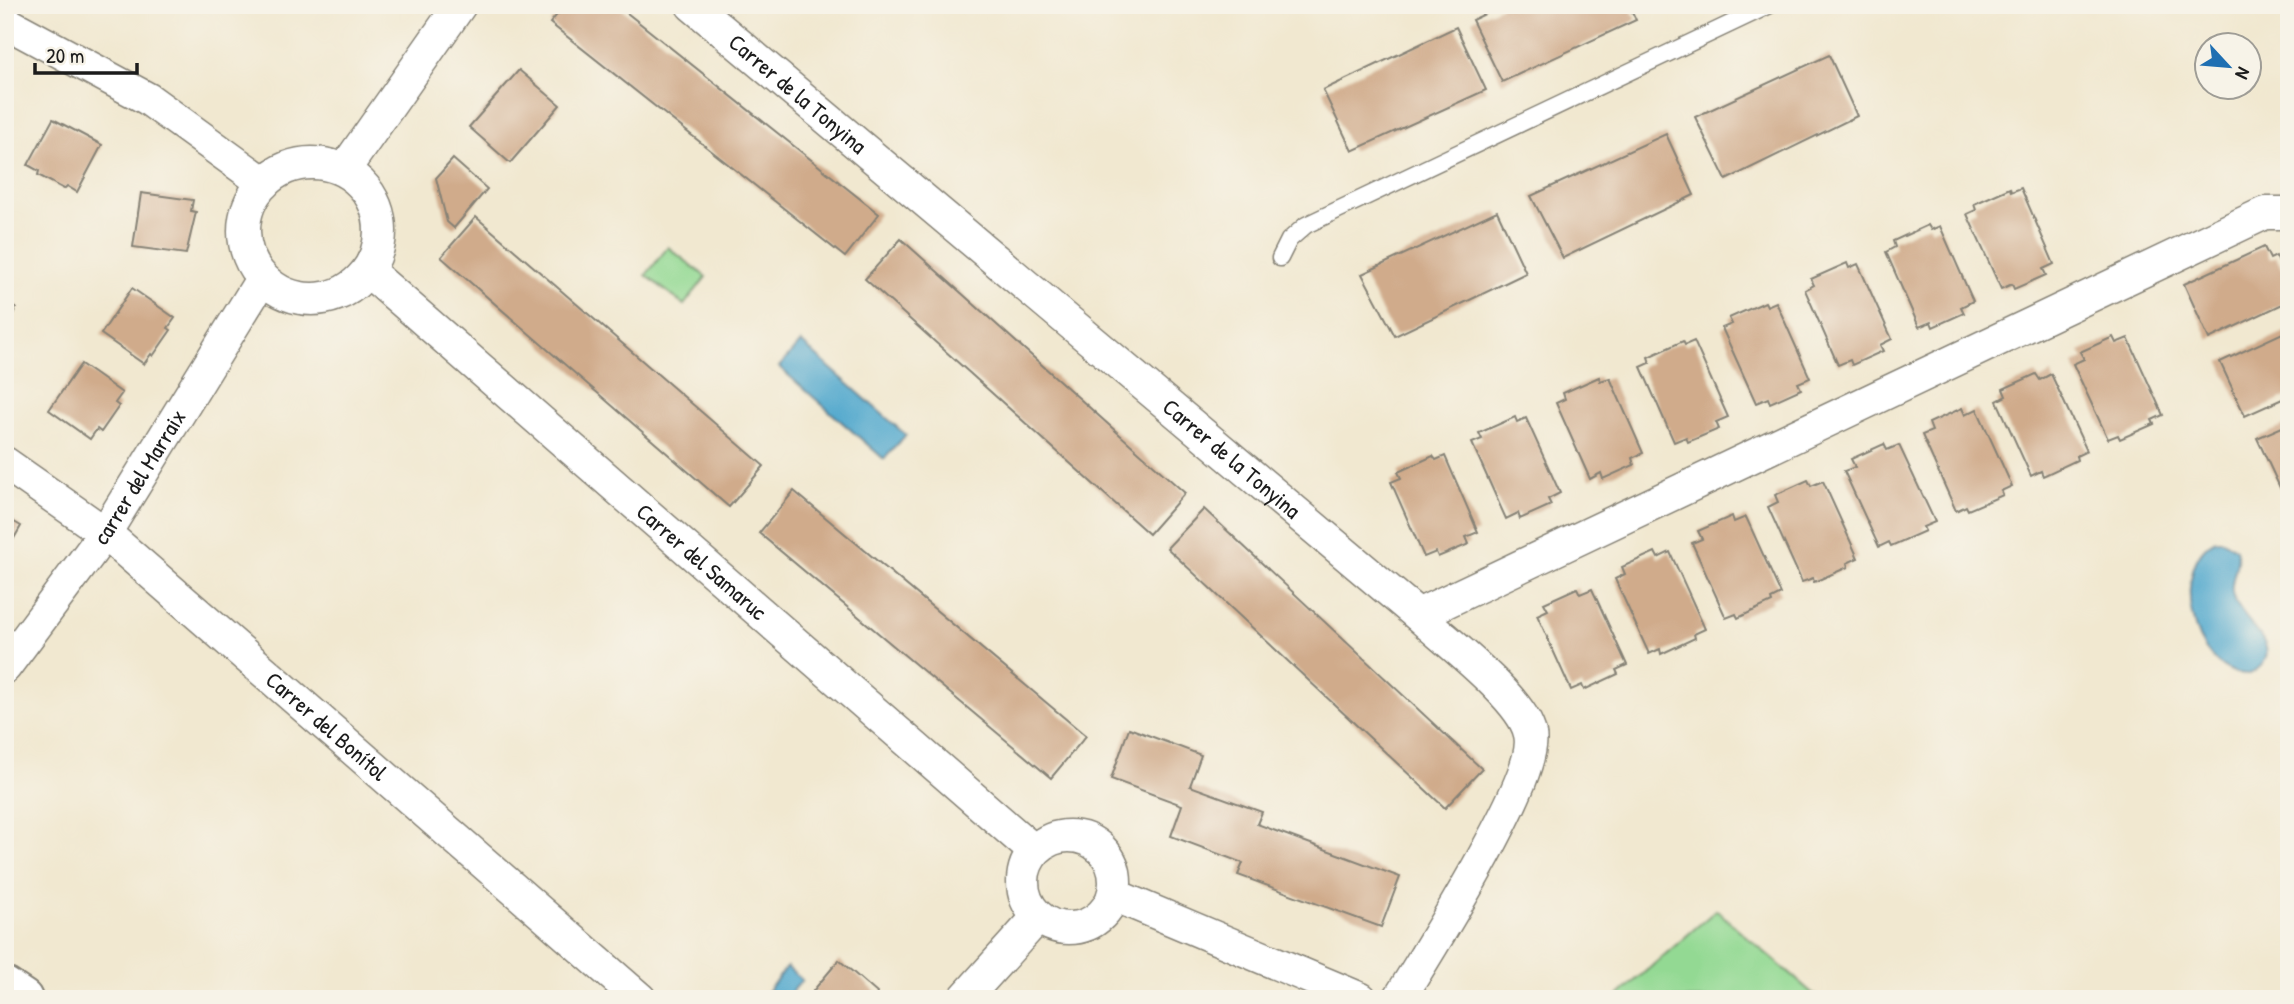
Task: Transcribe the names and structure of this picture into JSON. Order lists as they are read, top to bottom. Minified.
{"streets":{"street":["Carrer de la Tonyina","carrer del Marraix","Carrer del Samaruc","Carrer del Bonítol"]},"crossings":[["carrer del Marraix","Carrer del Samaruc"],["carrer del Marraix","Carrer del Bonítol"]],"scale_bar":"20 m","north":"bottom right"}
